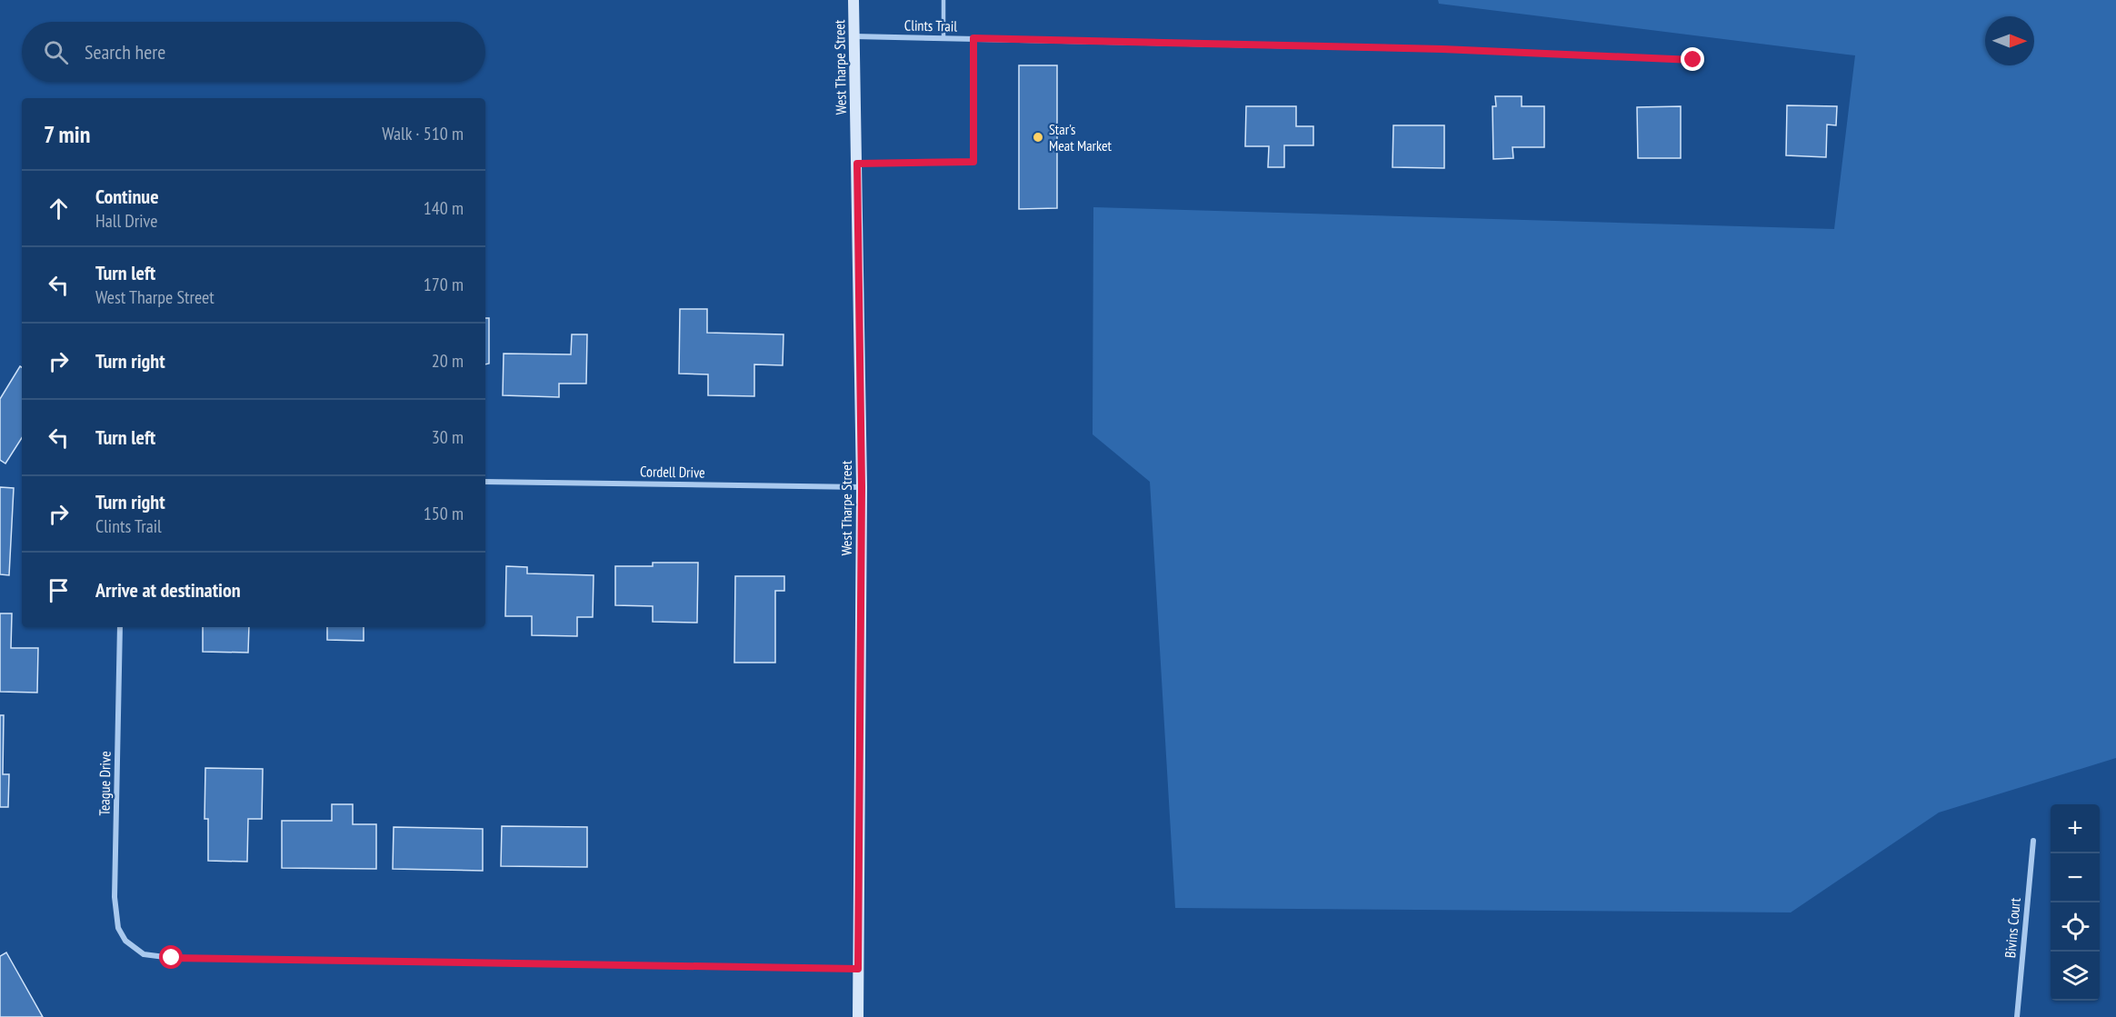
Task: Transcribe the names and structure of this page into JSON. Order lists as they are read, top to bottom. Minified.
{"streets":{"main road":["West Tharpe Street"],"street":["Clints Trail","Cordell Drive","Teague Drive","Bivins Court"]},"crossings":[["Clints Trail","West Tharpe Street"],["West Tharpe Street","Cordell Drive"],["West Tharpe Street","Teague Drive"]],"places":["Star's Meat Market"],"north":"right","page":{"search":"Search here","heading":["7 min","Walk · 510 m"],"list":[["Continue","Hall Drive","140 m"],["Turn left","West Tharpe Street","170 m"],["Turn right","20 m"],["Turn left","30 m"],["Turn right","Clints Trail","150 m"],"Arrive at destination"],"map_buttons":["+","−"]}}
